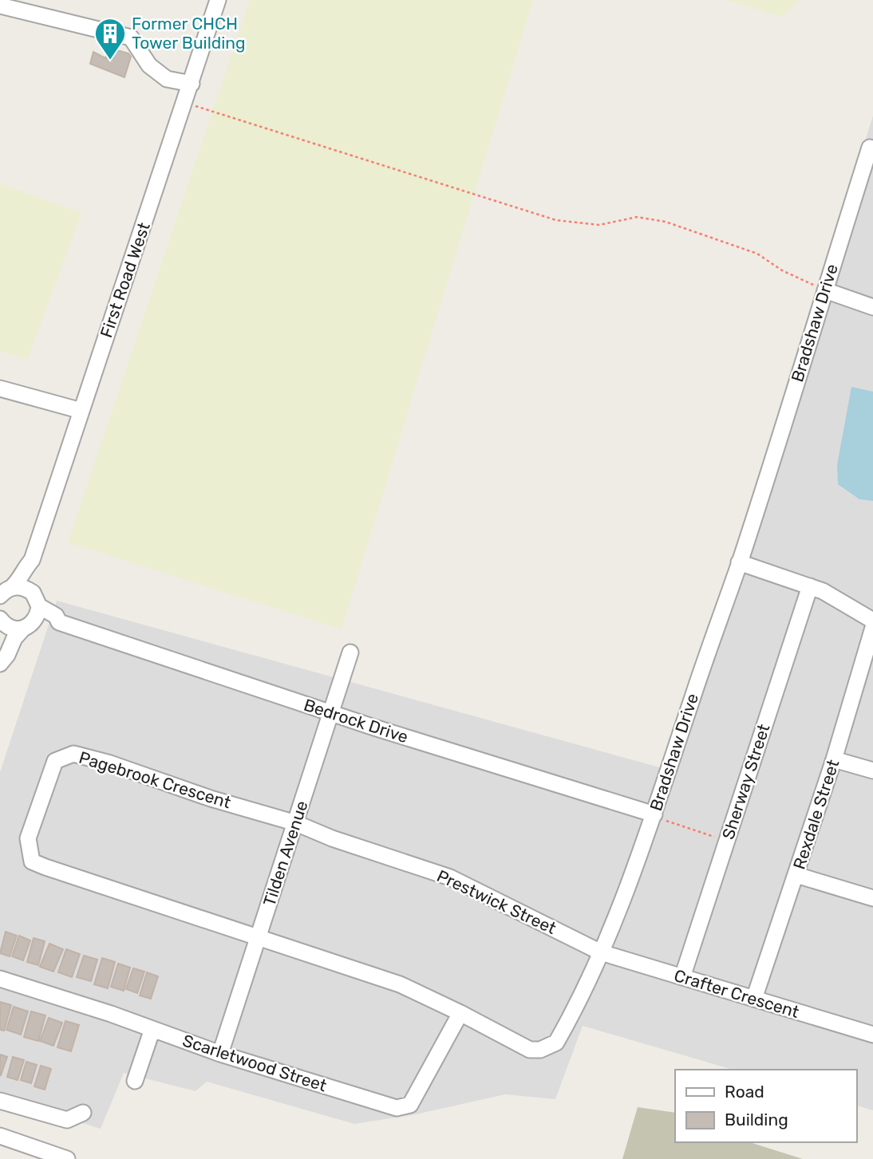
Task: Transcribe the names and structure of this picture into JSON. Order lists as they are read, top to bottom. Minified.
{"streets":{"street":["First Road West","Bradshaw Drive","Bedrock Drive","Pagebrook Crescent","Sherway Street","Rexdale Street","Tilden Avenue","Prestwick Street","Crafter Crescent","Scarletwood Street"]},"crossings":[["First Road West","Bedrock Drive"],["Bradshaw Drive","Bedrock Drive"],["Bradshaw Drive","Pagebrook Crescent"],["Bradshaw Drive","Tilden Avenue"],["Bradshaw Drive","Prestwick Street"],["Bradshaw Drive","Crafter Crescent"],["Bradshaw Drive","Scarletwood Street"],["Bedrock Drive","Tilden Avenue"],["Pagebrook Crescent","Tilden Avenue"],["Pagebrook Crescent","Prestwick Street"],["Sherway Street","Crafter Crescent"],["Rexdale Street","Crafter Crescent"],["Tilden Avenue","Prestwick Street"],["Tilden Avenue","Scarletwood Street"],["Prestwick Street","Crafter Crescent"]],"places":{"building":["Former CHCH Tower Building"]},"legend":["Road","Building"]}
